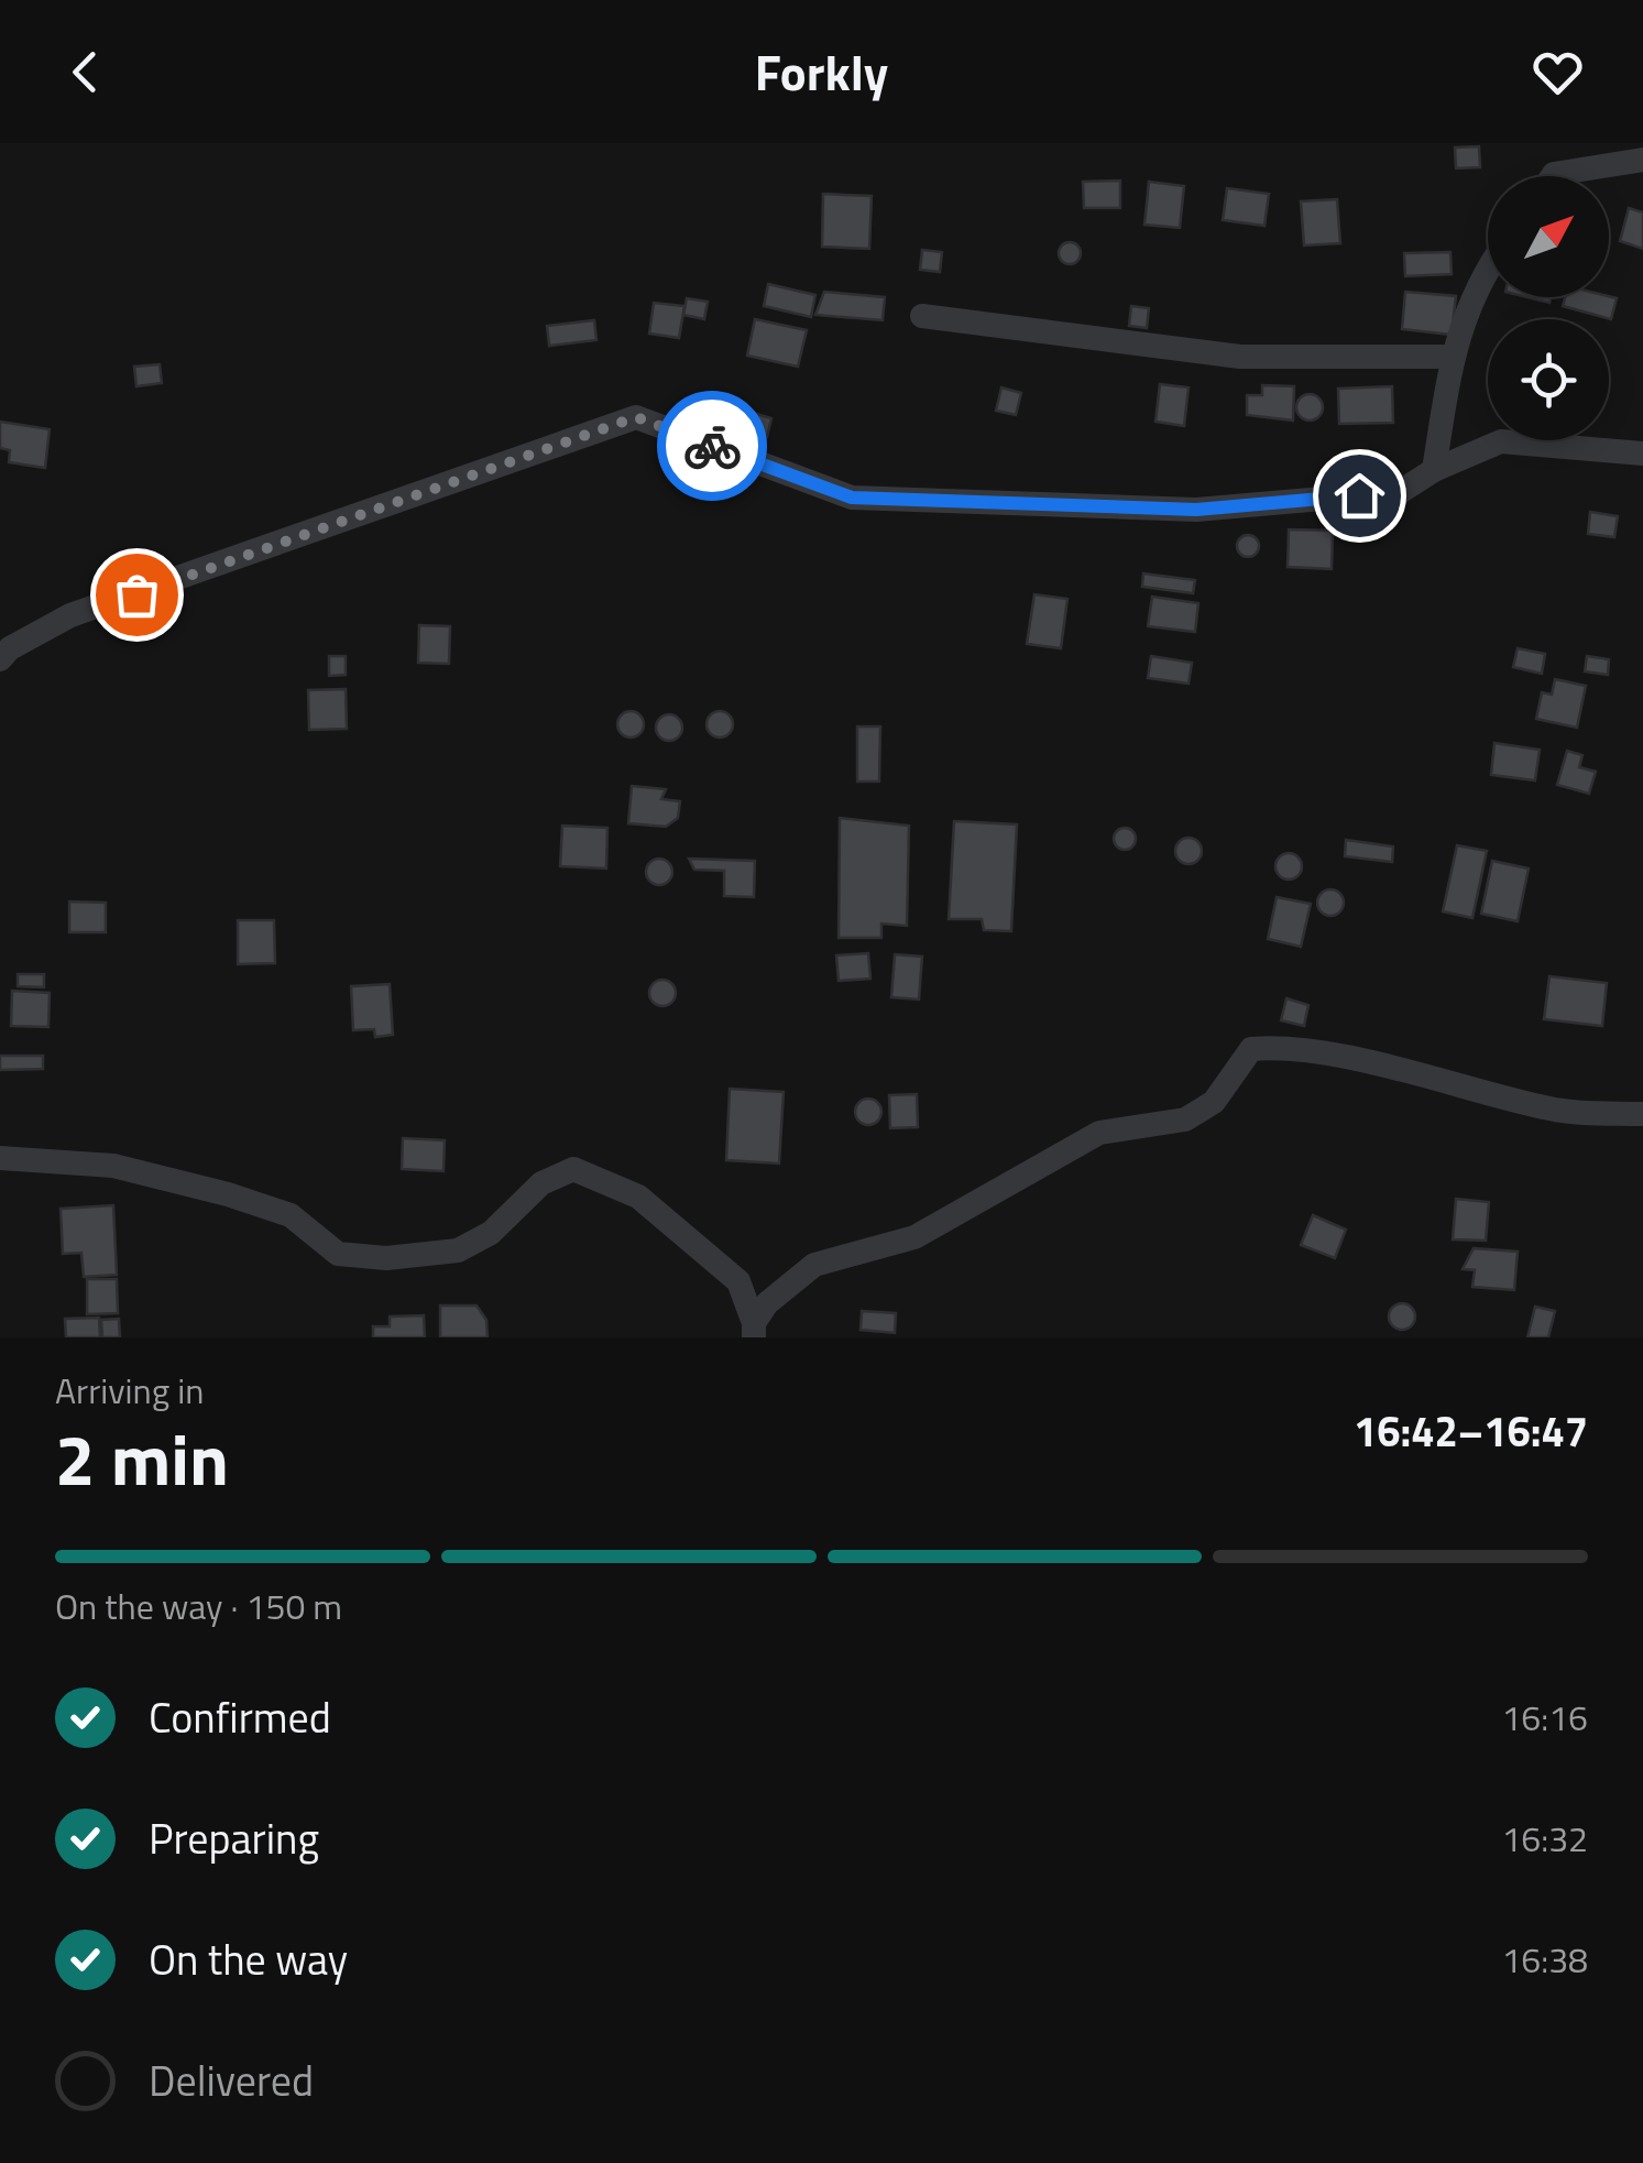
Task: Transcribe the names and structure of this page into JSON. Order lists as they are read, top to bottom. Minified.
{"north":"top right","page":{"header":"Forkly","heading":["2 min","Arriving in","16:42–16:47"],"bar":"On the way · 150 m","list":[["Confirmed","16:16"],["Preparing","16:32"],["On the way","16:38"],"Delivered"]}}
